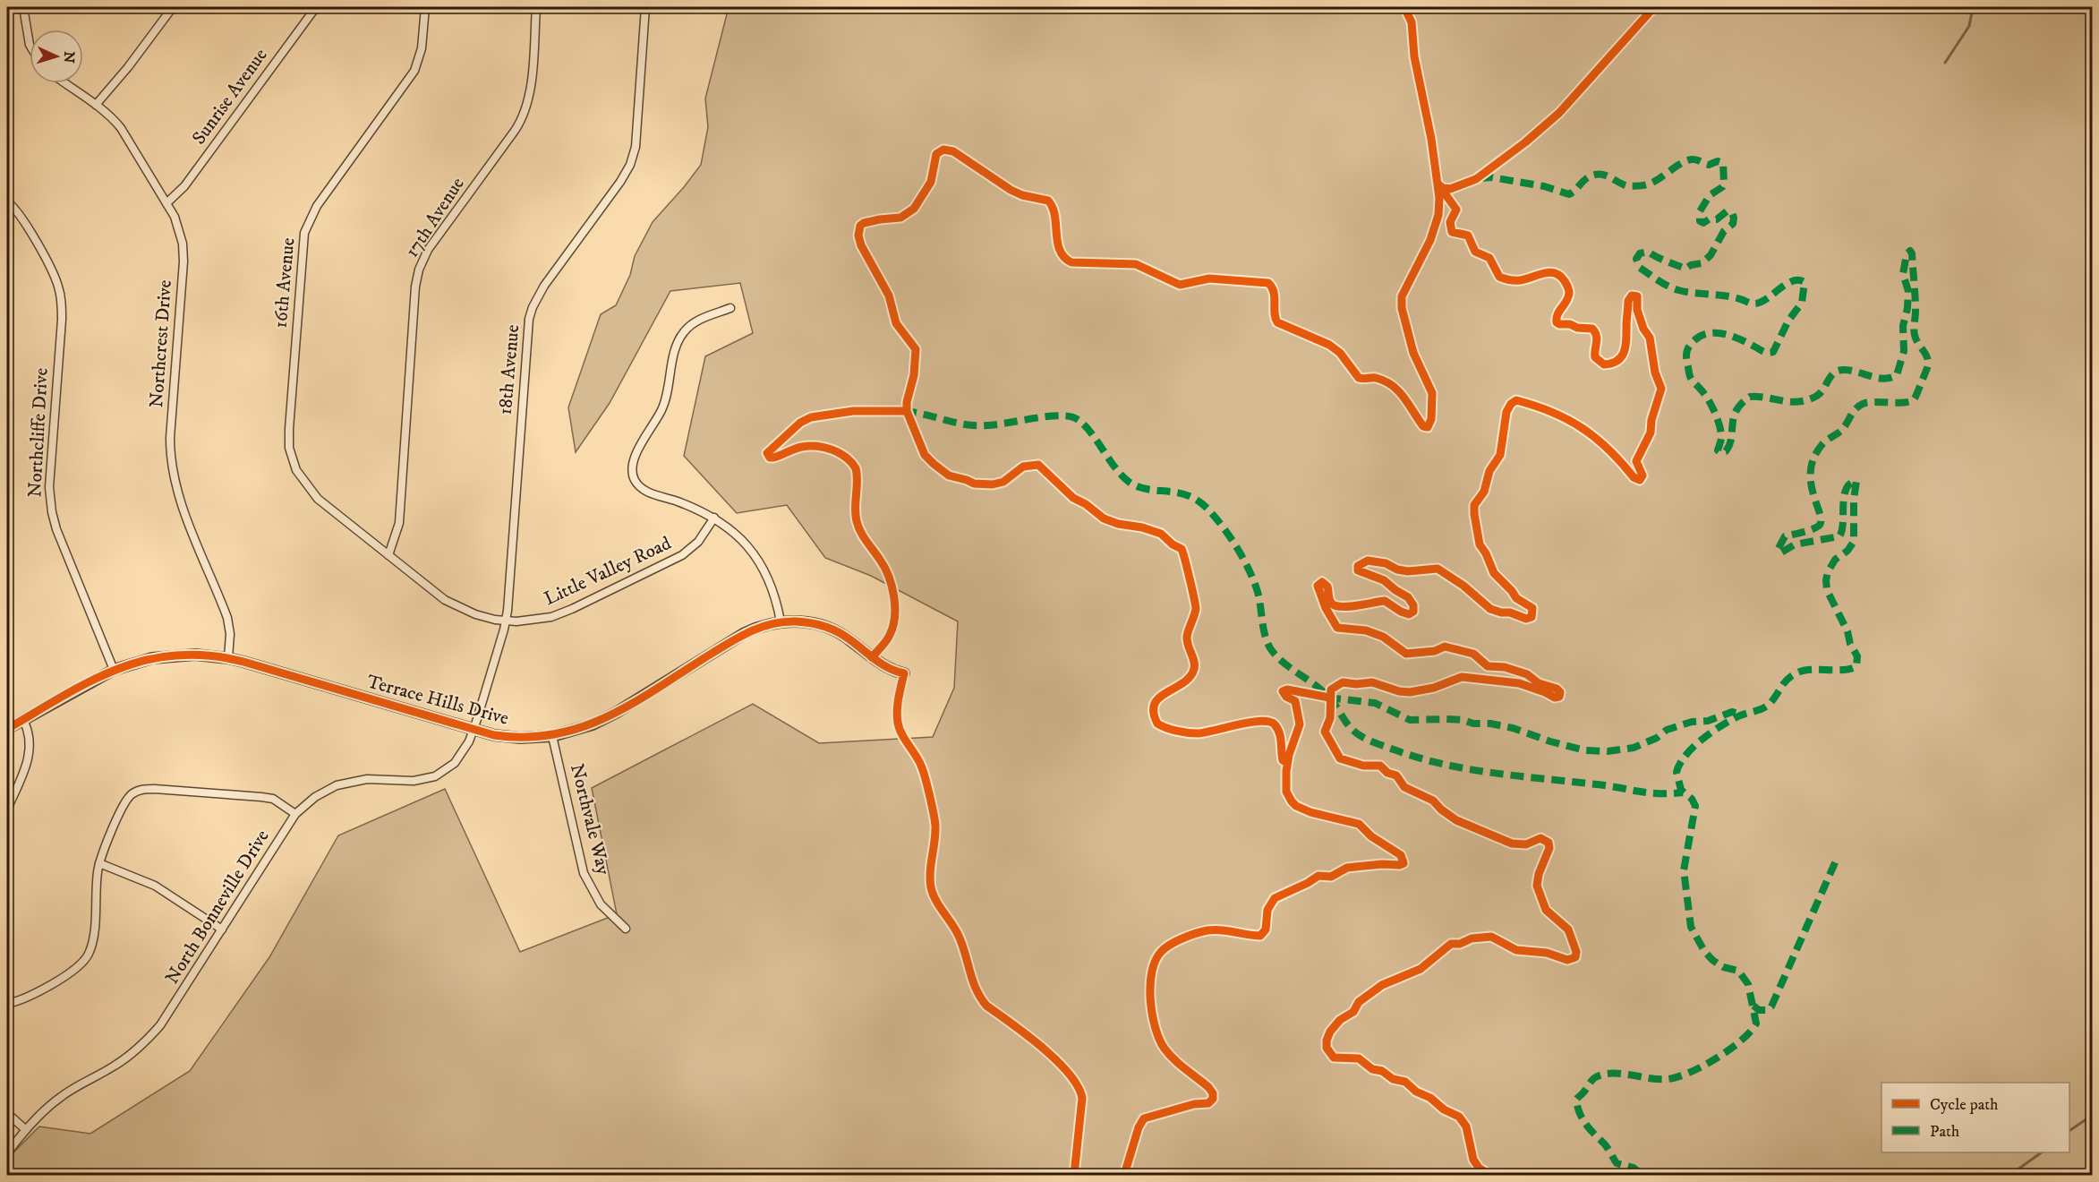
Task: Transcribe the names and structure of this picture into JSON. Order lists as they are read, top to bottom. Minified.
{"streets":{"street":["Sunrise Avenue","17th Avenue","16th Avenue","Northcrest Drive","18th Avenue","Northcliffe Drive","Little Valley Road","Terrace Hills Drive","Northvale Way","North Bonneville Drive"]},"crossings":[["Sunrise Avenue","Northcrest Drive"],["17th Avenue","16th Avenue"],["17th Avenue","Little Valley Road"],["16th Avenue","Little Valley Road"],["Northcrest Drive","Terrace Hills Drive"],["18th Avenue","Little Valley Road"],["18th Avenue","Terrace Hills Drive"],["18th Avenue","North Bonneville Drive"],["Northcliffe Drive","Terrace Hills Drive"],["Terrace Hills Drive","Northvale Way"],["Terrace Hills Drive","North Bonneville Drive"]],"legend":["Cycle path","Path"],"north":"right"}
